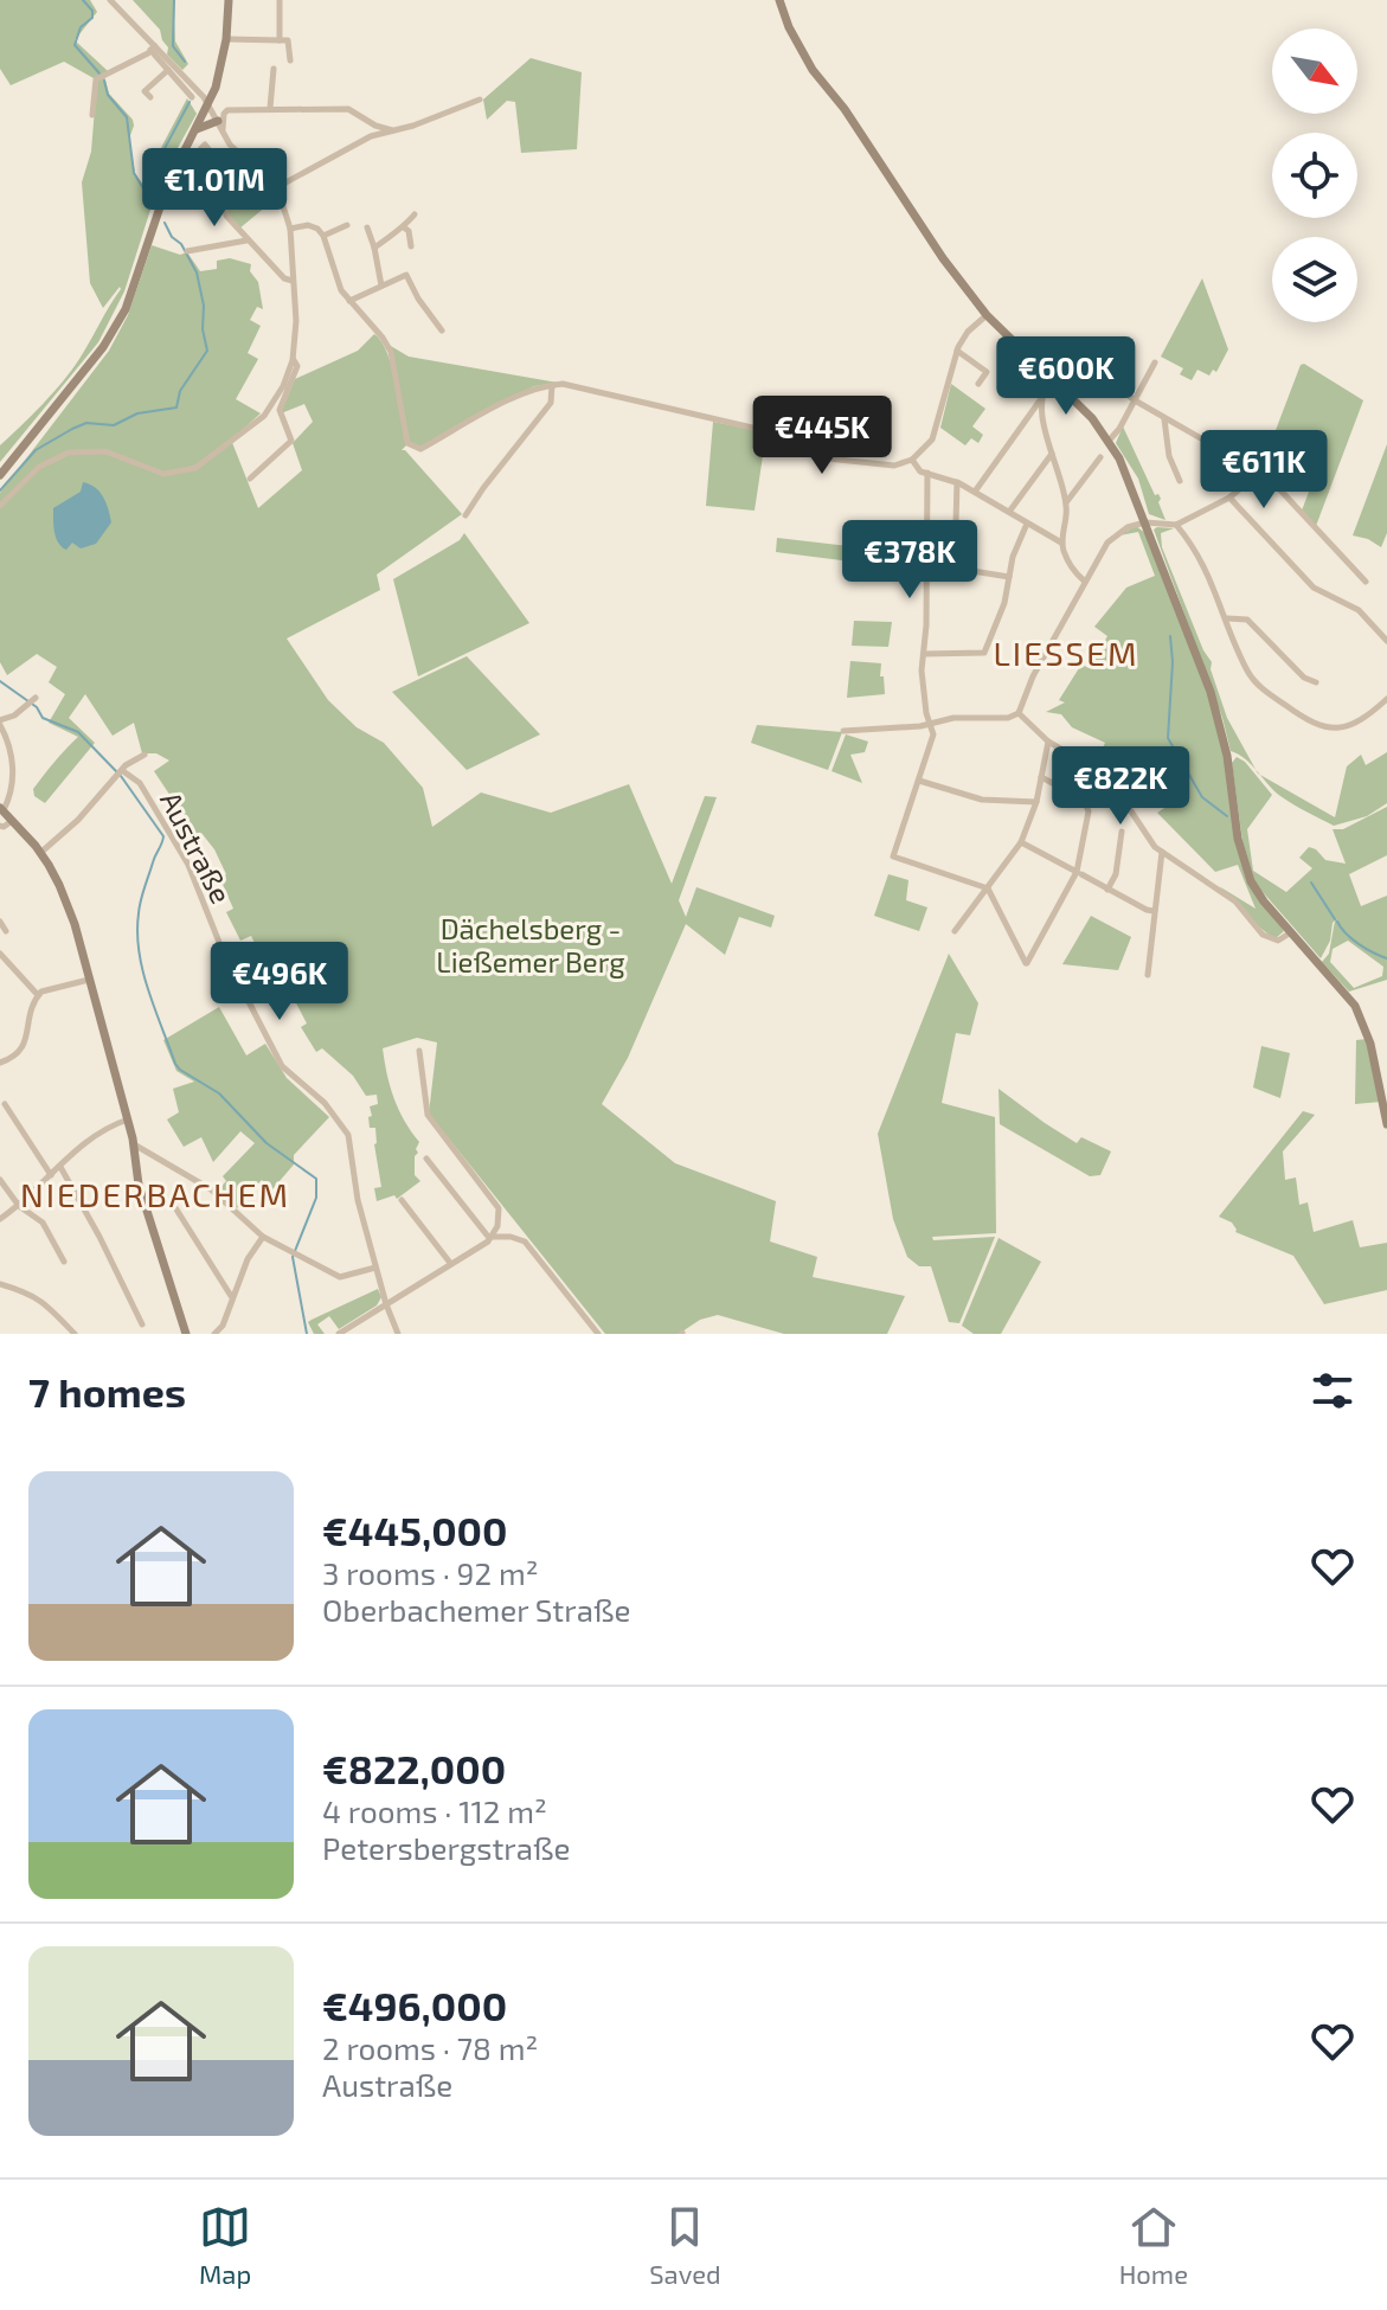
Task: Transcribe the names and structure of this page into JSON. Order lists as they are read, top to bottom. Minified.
{"streets":{"street":["Austraße"]},"districts":["LIESSEM","NIEDERBACHEM"],"parks":["Dächelsberg - Ließemer Berg"],"north":"bottom right","page":{"price":["€1.01M","€600K","€445K","€611K","€378K","€822K","€496K"],"heading":"7 homes","list":[{"name":"€445,000","note":"3 rooms · 92 m² · Oberbachemer Straße"},{"name":"€822,000","note":"4 rooms · 112 m² · Petersbergstraße"},{"name":"€496,000","note":"2 rooms · 78 m² · Austraße"}],"tabs":["Map","Saved","Home"]}}
